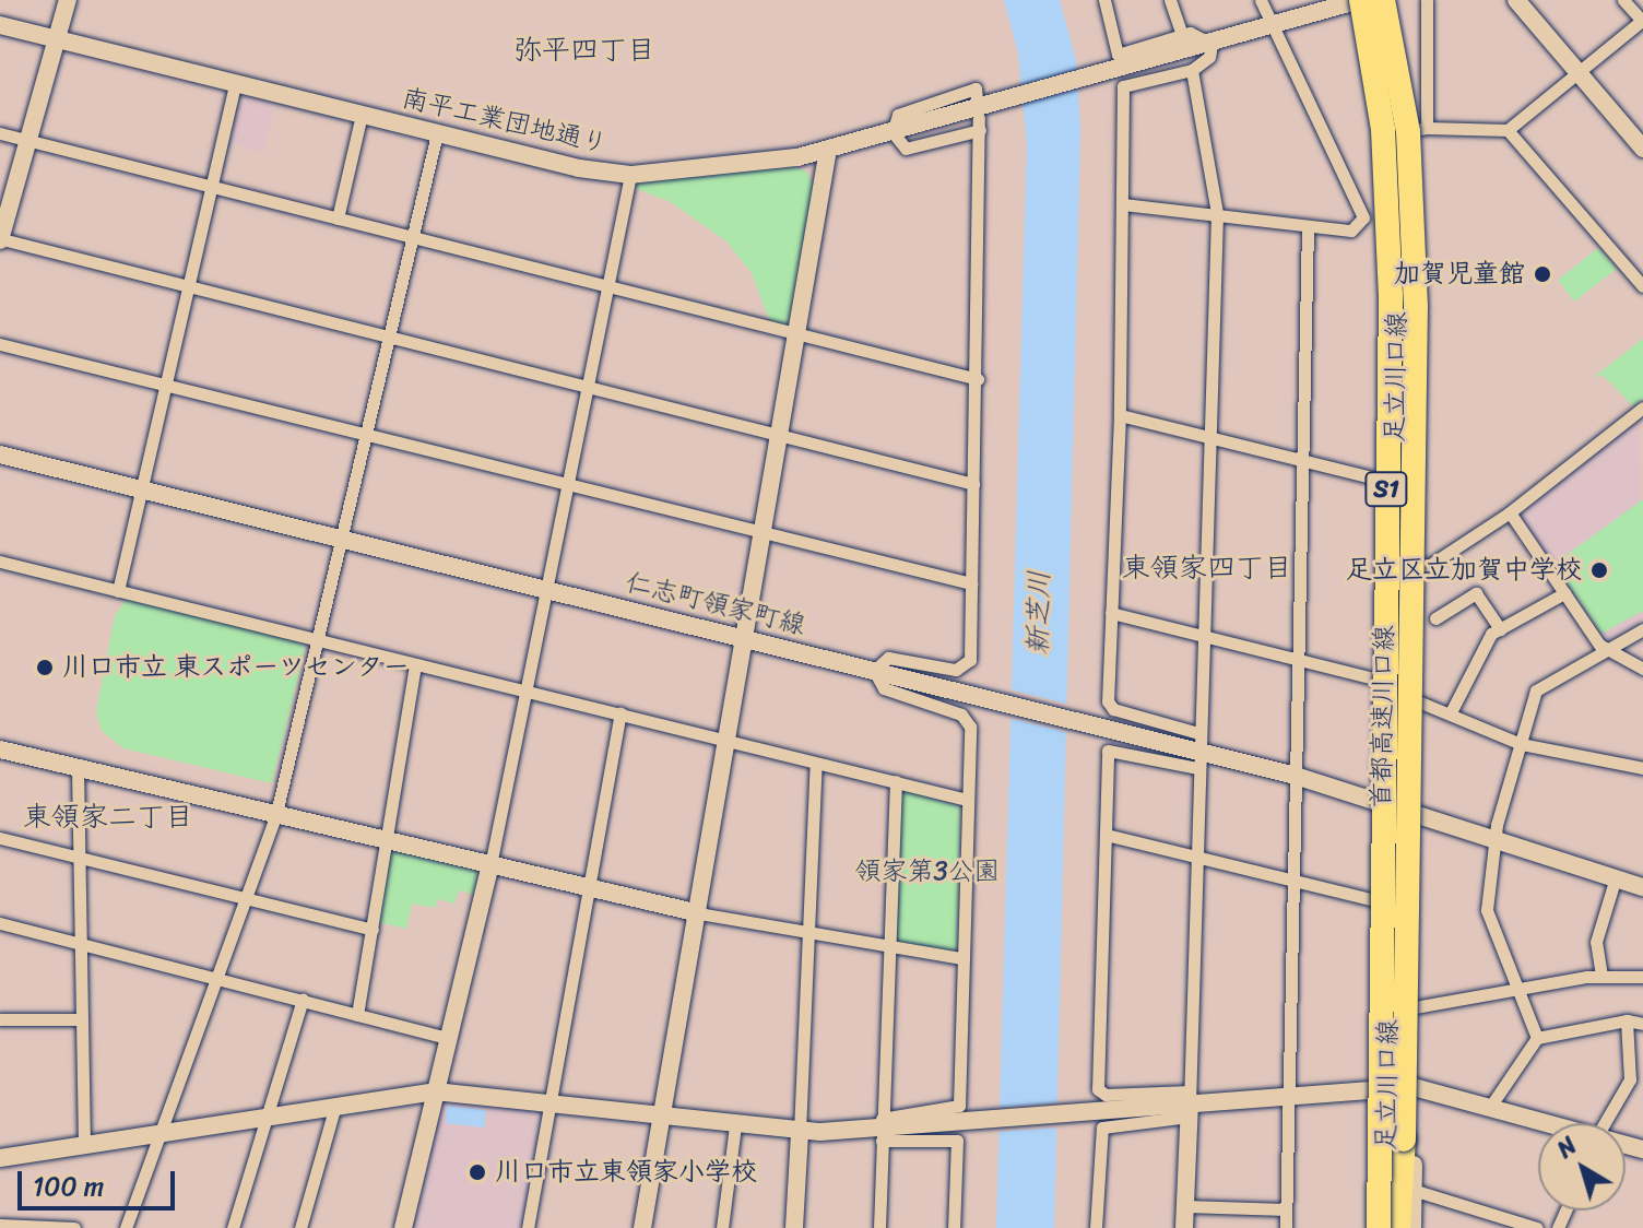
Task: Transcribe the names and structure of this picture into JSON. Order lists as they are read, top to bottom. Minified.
{"streets":{"highway":["S1","首都高速川口線"],"street":["南平工業団地通り","足立川口線","仁志町領家町線"]},"crossings":[["足立川口線","S1"],["足立川口線","仁志町領家町線"],["足立川口線","首都高速川口線"],["S1","首都高速川口線"]],"districts":["弥平四丁目","東領家四丁目","東領家二丁目"],"water":["新芝川"],"parks":["領家第3公園"],"places":["加賀児童館","足立区立加賀中学校","川口市立 東スポーツセンター","川口市立東領家小学校"],"scale_bar":"100 m","north":"top left"}
